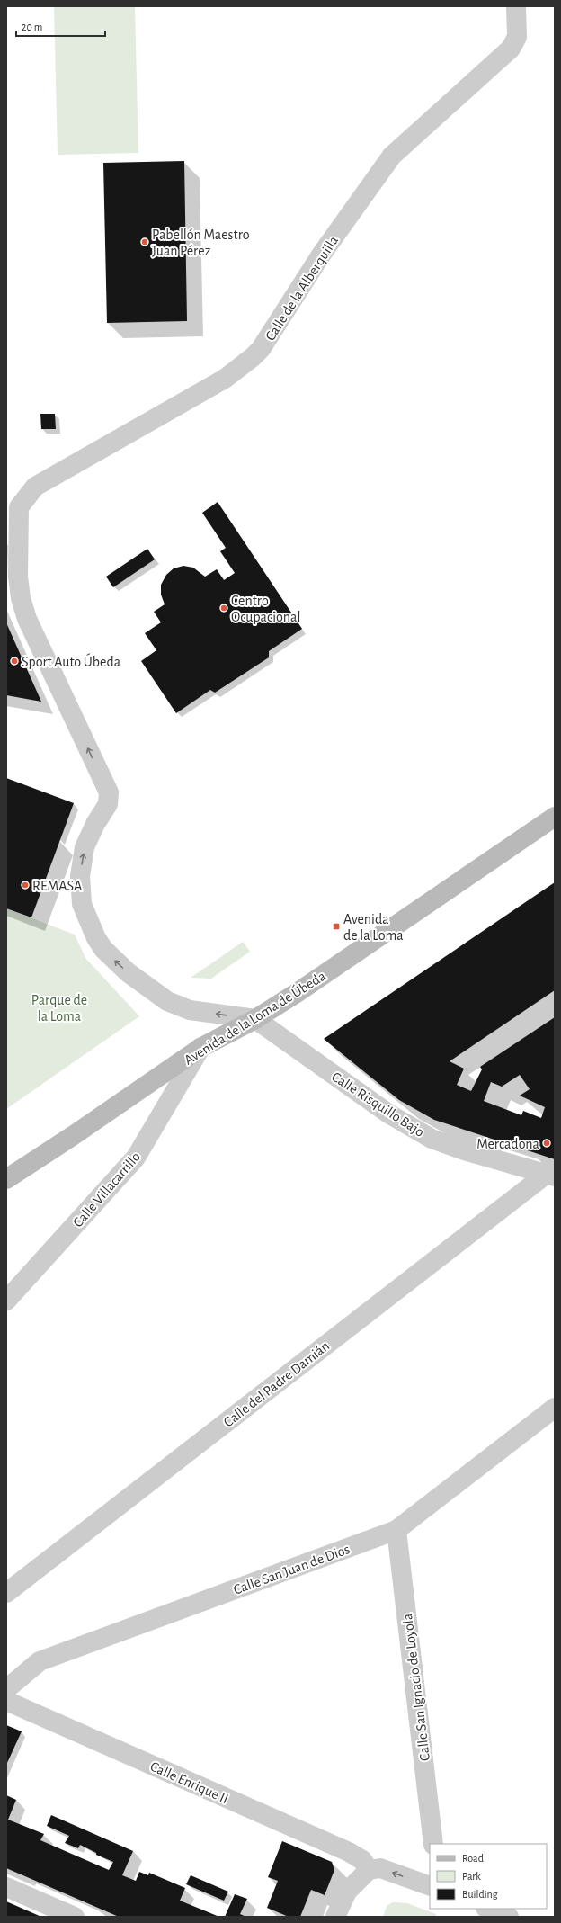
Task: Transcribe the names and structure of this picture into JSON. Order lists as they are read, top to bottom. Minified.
{"streets":{"main road":["Avenida de la Loma de Úbeda"],"street":["Calle de la Alberquilla","Calle Risquillo Bajo","Calle Villacarrillo","Calle del Padre Damián","Calle San Juan de Dios","Calle San Ignacio de Loyola","Calle Enrique II"]},"crossings":[["Calle de la Alberquilla","Avenida de la Loma de Úbeda"],["Calle de la Alberquilla","Calle Risquillo Bajo"],["Avenida de la Loma de Úbeda","Calle Risquillo Bajo"],["Avenida de la Loma de Úbeda","Calle Villacarrillo"],["Calle Risquillo Bajo","Calle del Padre Damián"],["Calle San Juan de Dios","Calle San Ignacio de Loyola"]],"one_way":["Calle de la Alberquilla"],"parks":["Parque de la Loma"],"places":{"other":["Pabellón Maestro Juan Pérez","Centro Ocupacional","Sport Auto Úbeda","REMASA","Mercadona"],"transit":["Avenida de la Loma"]},"legend":["Road","Park","Building"],"scale_bar":"20 m"}
